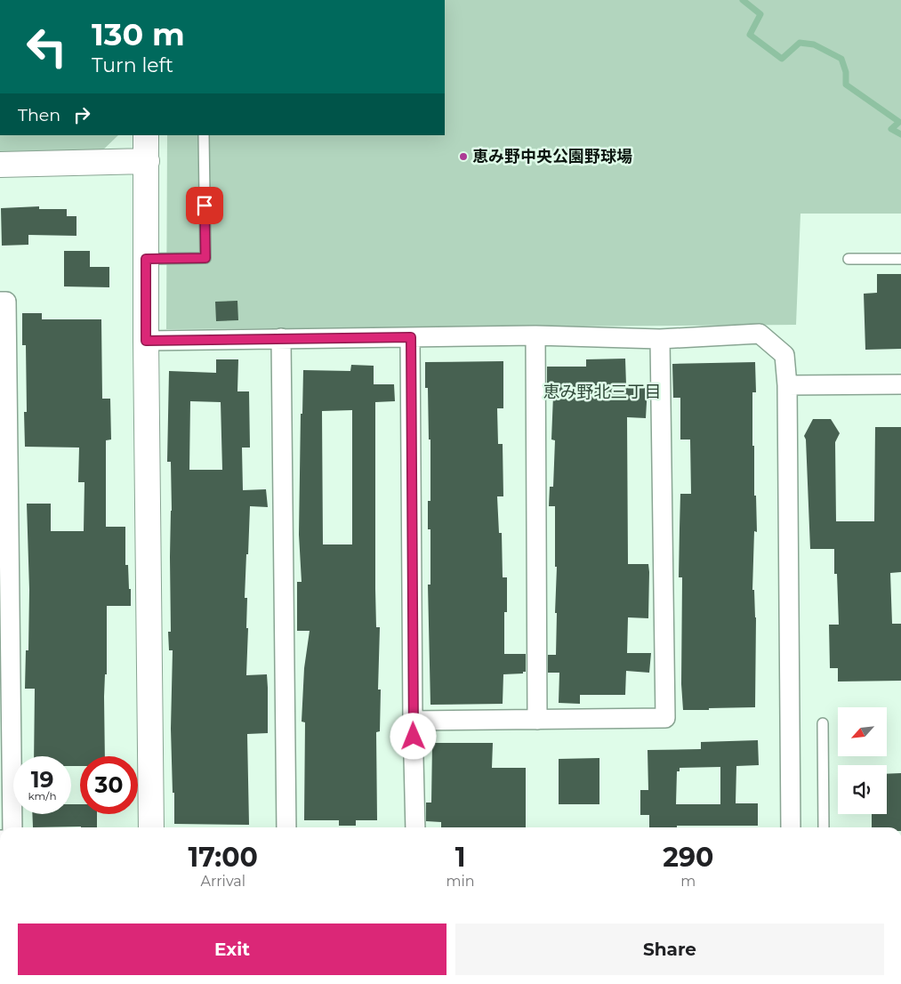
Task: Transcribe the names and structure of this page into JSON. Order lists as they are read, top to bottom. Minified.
{"districts":["恵み野北三丁目"],"places":["恵み野中央公園野球場"],"north":"bottom left","page":{"turn":["130 m","Turn left"],"then":"Then","speed":"19 km/h","limit":"30","eta":["17:00","Arrival","1","min","290","m"],"buttons":["Exit","Share"]}}
